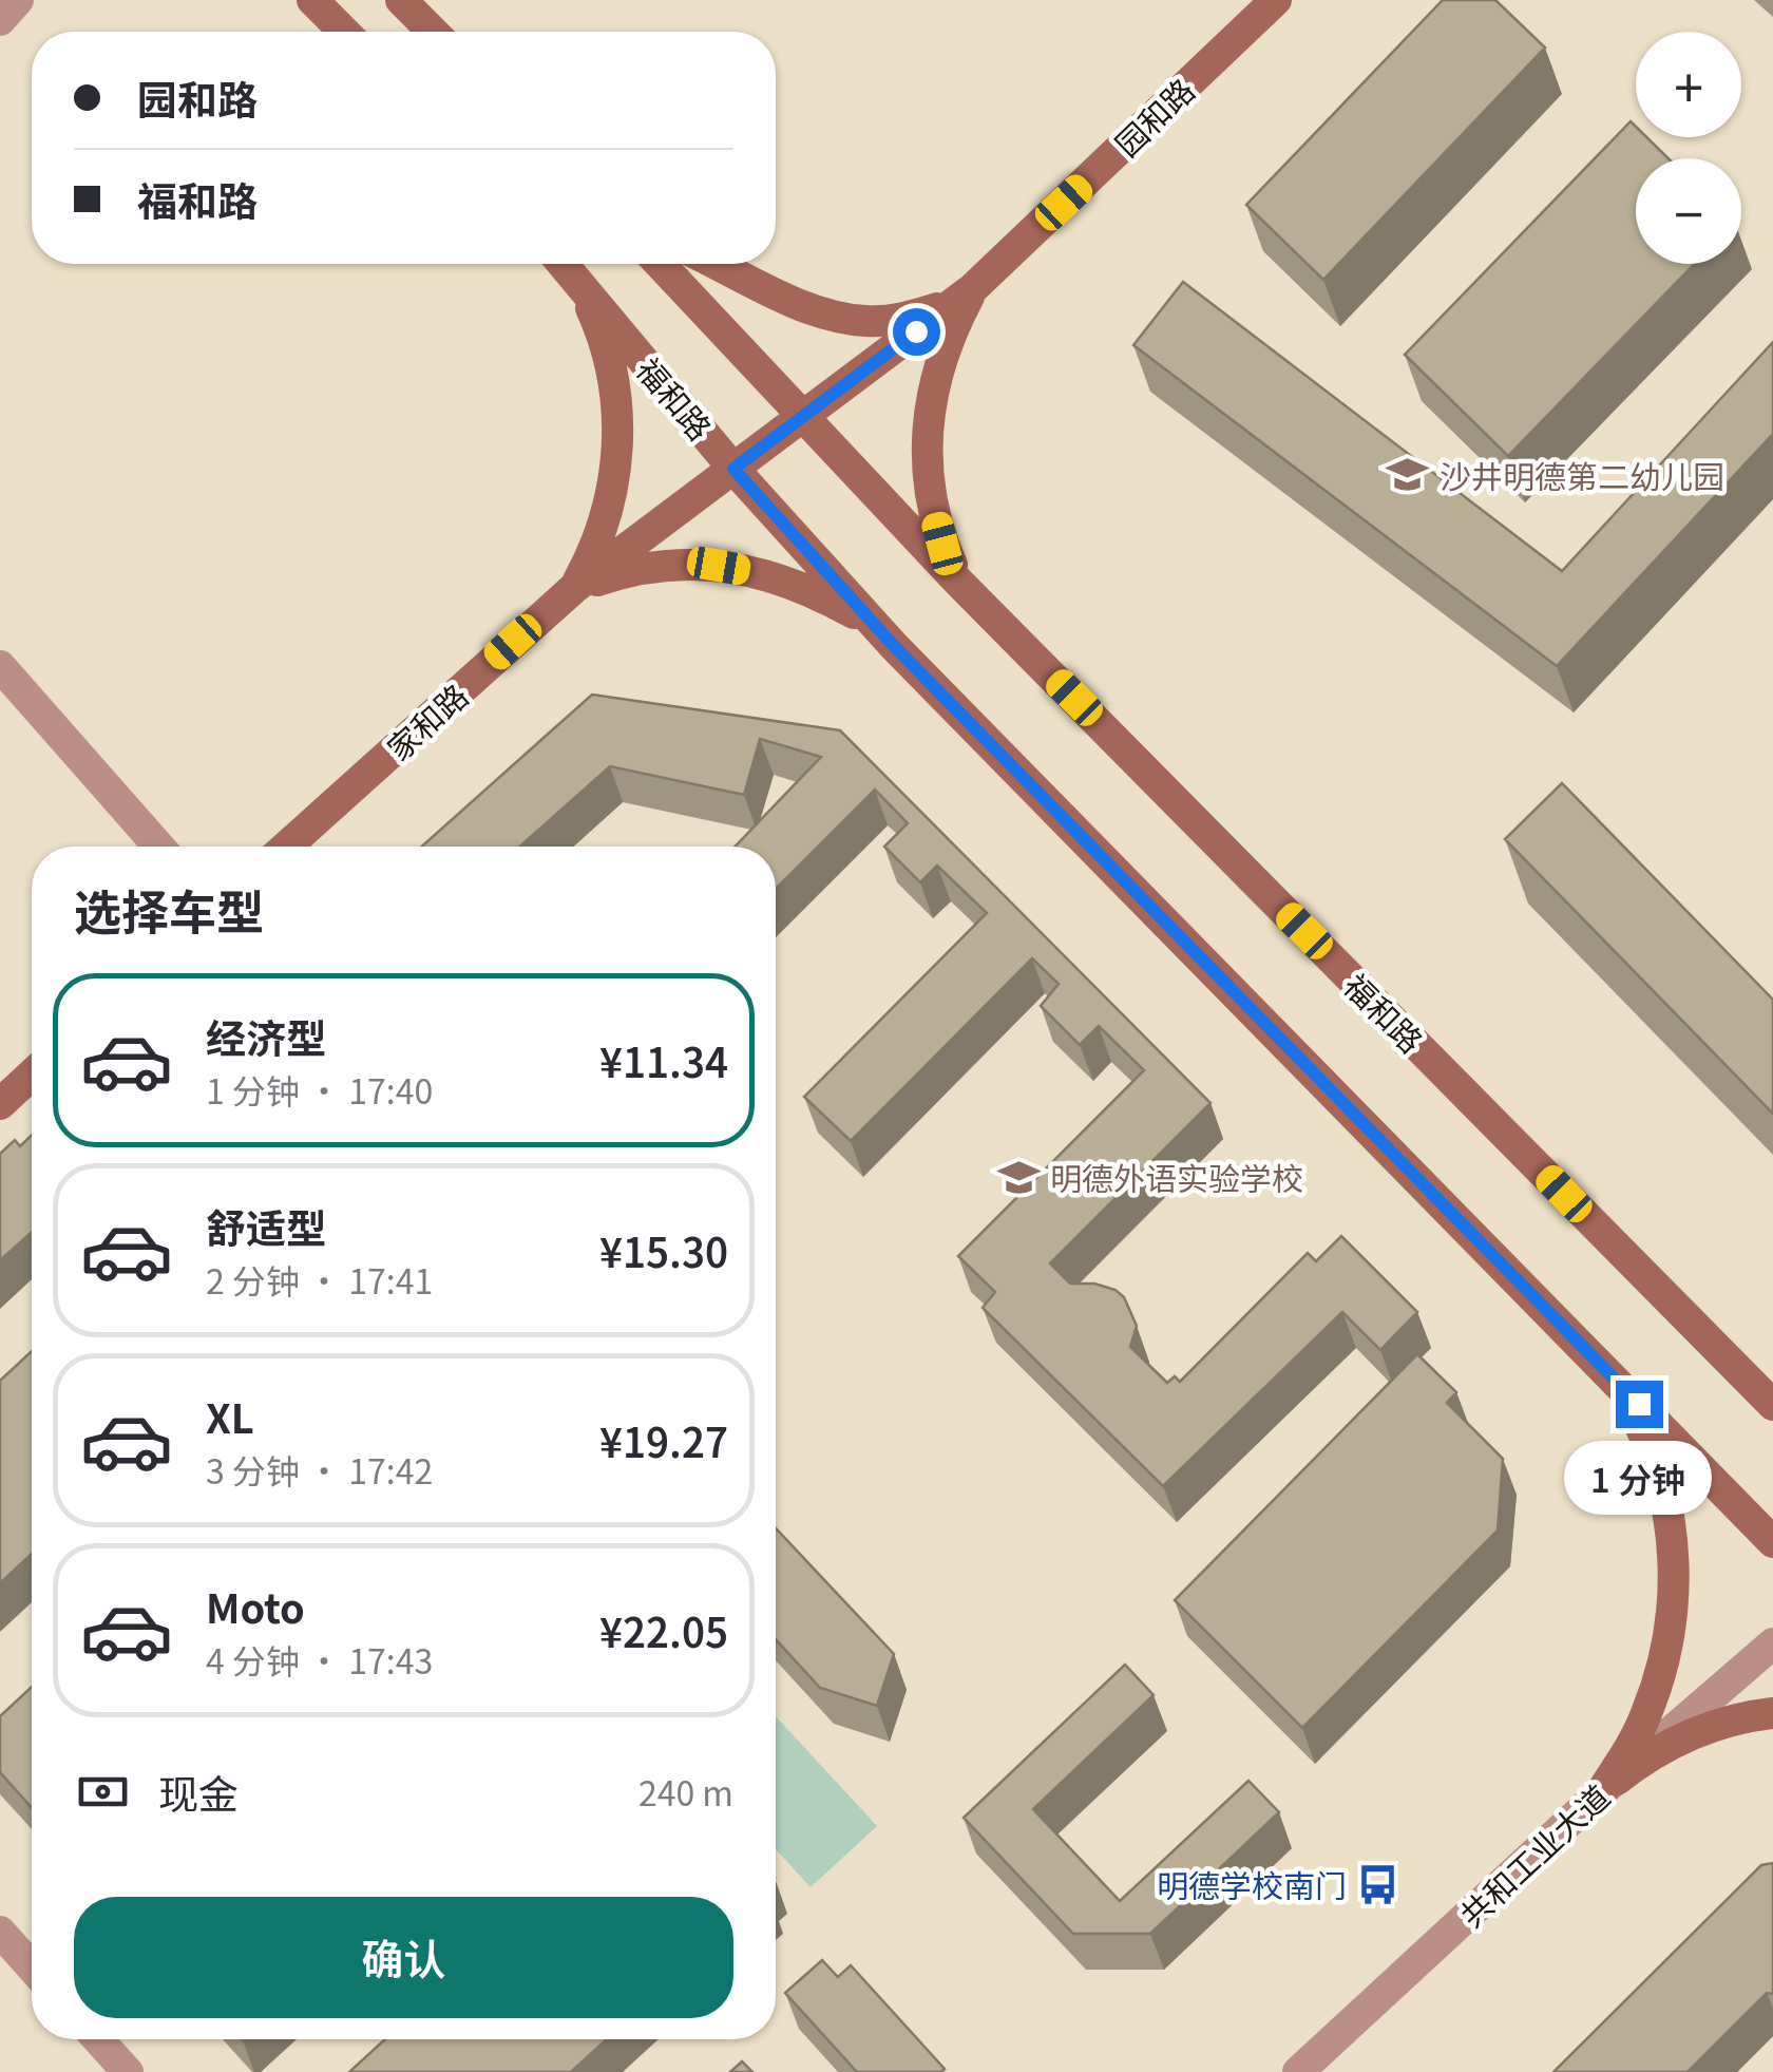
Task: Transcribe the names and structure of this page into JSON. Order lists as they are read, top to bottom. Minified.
{"streets":{"main road":["园和路","福和路","家和路"],"street":["共和工业大道"]},"crossings":[["园和路","福和路"],["园和路","家和路"],["福和路","家和路"]],"places":{"school or university":["沙井明德第二幼儿园","明德外语实验学校"],"bus stop":["明德学校南门"]},"page":{"map_buttons":["+","−"],"banner":["园和路","福和路"],"heading":"选择车型","list":[{"name":"经济型","note":"1 分钟 · 17:40","value":"¥11.34"},{"name":"舒适型","note":"2 分钟 · 17:41","value":"¥15.30"},{"name":"XL","note":"3 分钟 · 17:42","value":"¥19.27"},{"name":"Moto","note":"4 分钟 · 17:43","value":"¥22.05"}],"bubble":"1 分钟","pay":["现金","240 m"],"buttons":"确认"}}
